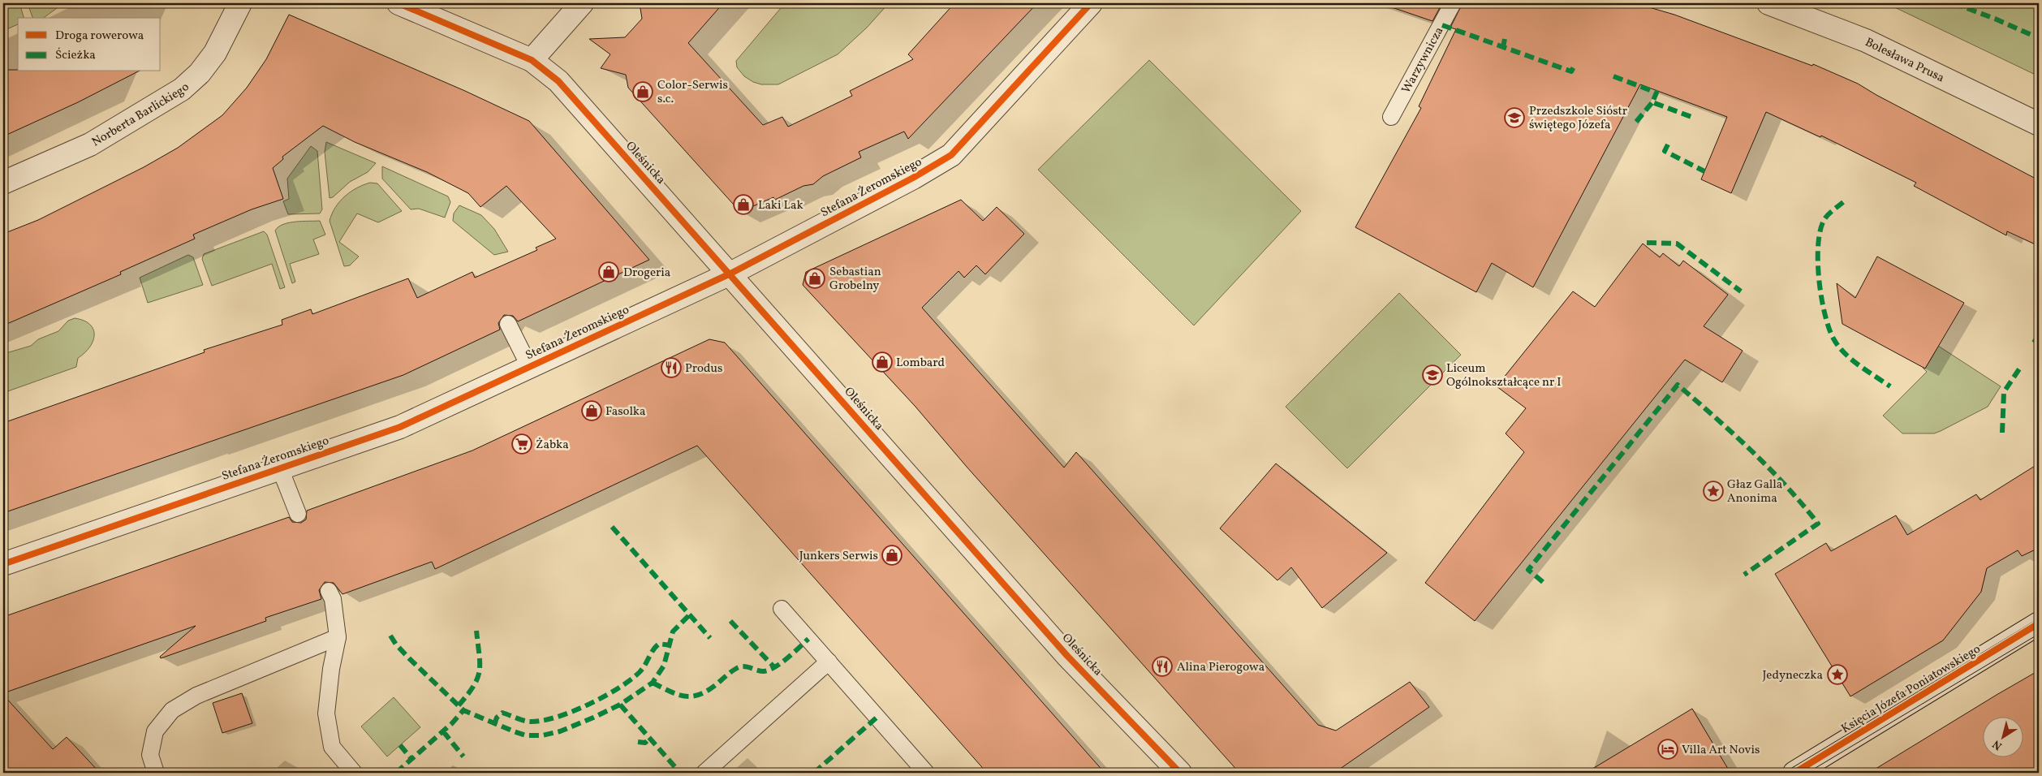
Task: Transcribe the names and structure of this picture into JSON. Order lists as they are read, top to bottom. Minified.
{"streets":{"street":["Bolesława Prusa","Norberta Barlickiego","Oleśnicka","Stefana Żeromskiego","Księcia Józefa Poniatowskiego"],"lane":["Warzywnicza"]},"crossings":[["Oleśnicka","Stefana Żeromskiego"]],"places":{"shop":["Color-Serwis s.c.","Laki Lak","Drogeria","Sebastian Grobelny","Lombard","Fasolka","Junkers Serwis"],"school or university":["Przedszkole Sióstr świętego Józefa","Liceum Ogólnokształcące nr I"],"restaurant":["Produs","Alina Pierogowa"],"supermarket":["Żabka"],"place":["Głaz Galla Anonima","Jedyneczka"],"hotel":["Villa Art Novis"]},"legend":["Droga rowerowa","Ścieżka"],"north":"bottom left"}
